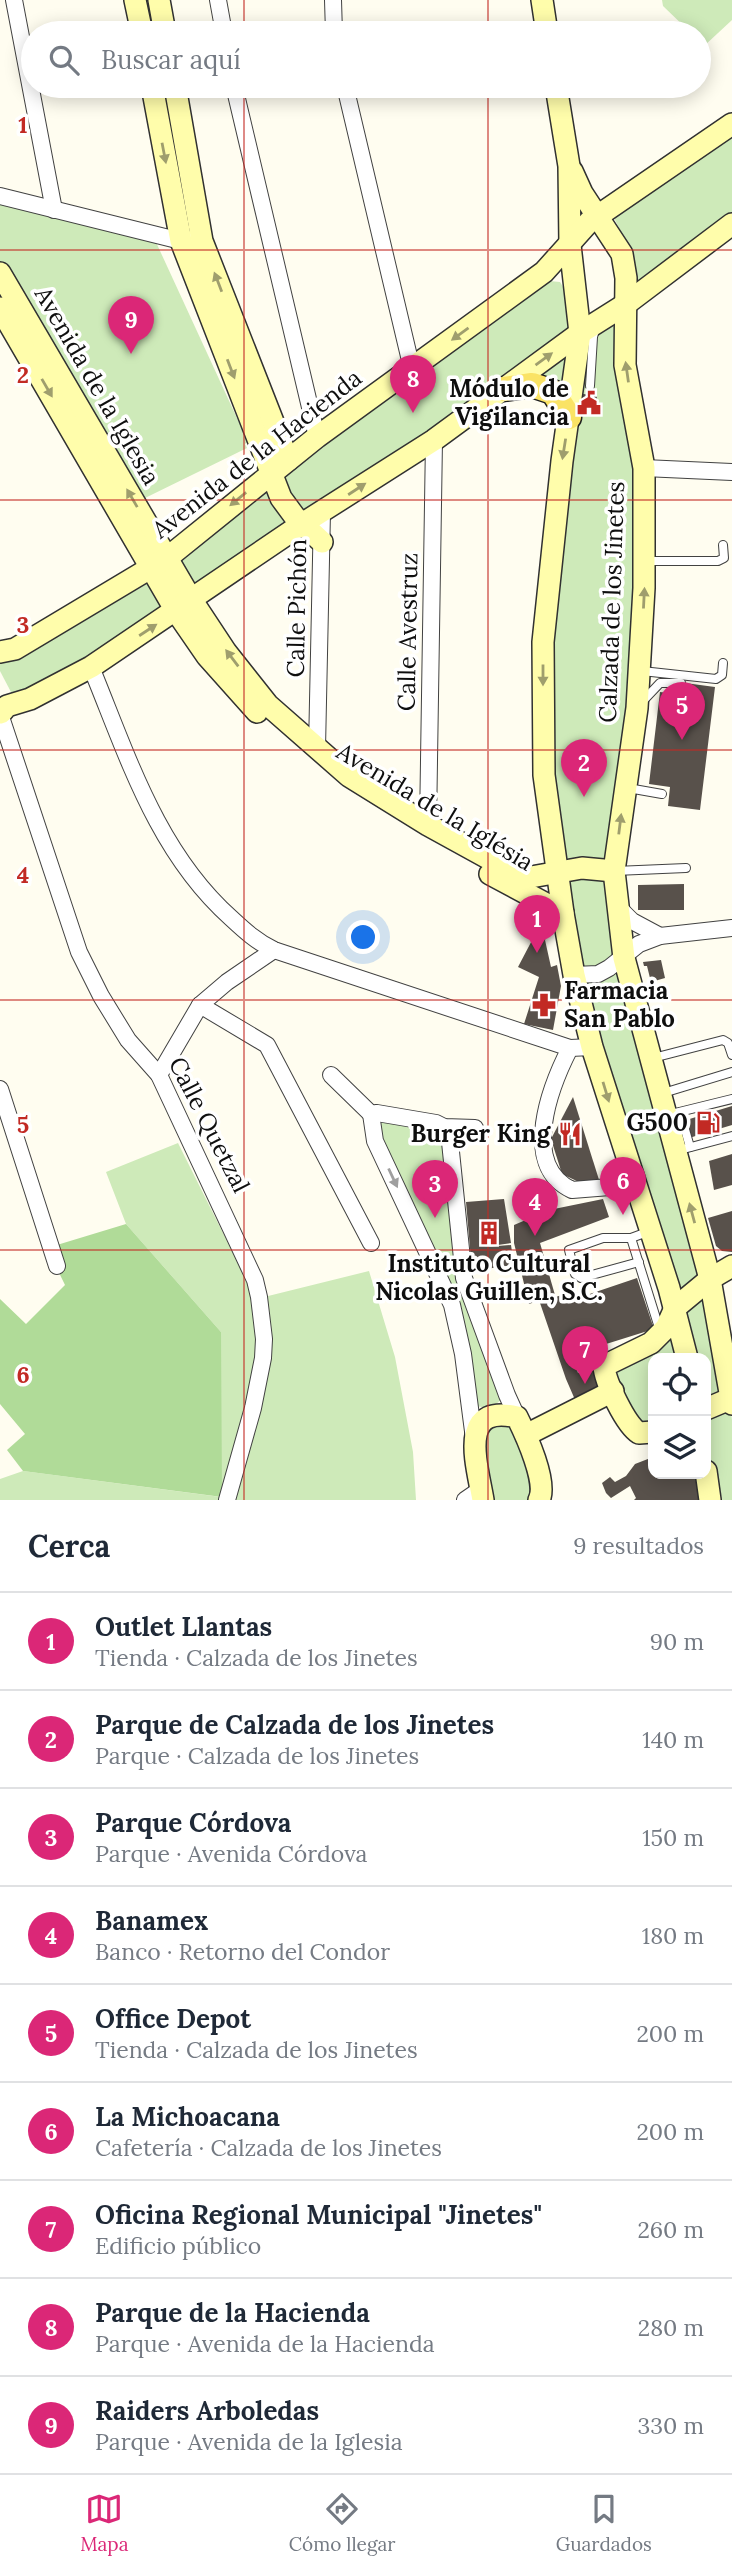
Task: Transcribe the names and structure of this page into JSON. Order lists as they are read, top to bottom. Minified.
{"streets":{"main road":["Avenida de la Iglesia","Avenida de la Hacienda","Calzada de los Jinetes","Avenida de la Iglésia"],"street":["Calle Pichón","Calle Avestruz","Calle Quetzal"]},"crossings":[["Avenida de la Iglesia","Avenida de la Hacienda"],["Avenida de la Iglesia","Avenida de la Iglésia"],["Avenida de la Hacienda","Calzada de los Jinetes"],["Calzada de los Jinetes","Avenida de la Iglésia"],["Calle Pichón","Avenida de la Iglésia"],["Calle Avestruz","Avenida de la Iglésia"]],"places":{"public building":["Módulo de Vigilancia"],"pharmacy":["Farmacia San Pablo"],"fuel station":["G500"],"restaurant":["Burger King"],"building":["Instituto Cultural Nicolas Guillen, S.C."]},"page":{"search":"Buscar aquí","pins":["9","8","5","2","1","6","3","4","7"],"heading":["Cerca","9 resultados"],"list":[{"mark":"1","name":"Outlet Llantas","note":"Tienda · Calzada de los Jinetes","value":"90 m"},{"mark":"2","name":"Parque de Calzada de los Jinetes","note":"Parque · Calzada de los Jinetes","value":"140 m"},{"mark":"3","name":"Parque Córdova","note":"Parque · Avenida Córdova","value":"150 m"},{"mark":"4","name":"Banamex","note":"Banco · Retorno del Condor","value":"180 m"},{"mark":"5","name":"Office Depot","note":"Tienda · Calzada de los Jinetes","value":"200 m"},{"mark":"6","name":"La Michoacana","note":"Cafetería · Calzada de los Jinetes","value":"200 m"},{"mark":"7","name":"Oficina Regional Municipal \"Jinetes\"","note":"Edificio público","value":"260 m"},{"mark":"8","name":"Parque de la Hacienda","note":"Parque · Avenida de la Hacienda","value":"280 m"},{"mark":"9","name":"Raiders Arboledas","note":"Parque · Avenida de la Iglesia","value":"330 m"}],"nav":["Mapa","Cómo llegar","Guardados"]},"grid":{"rows":["1","2","3","4","5","6"]}}
